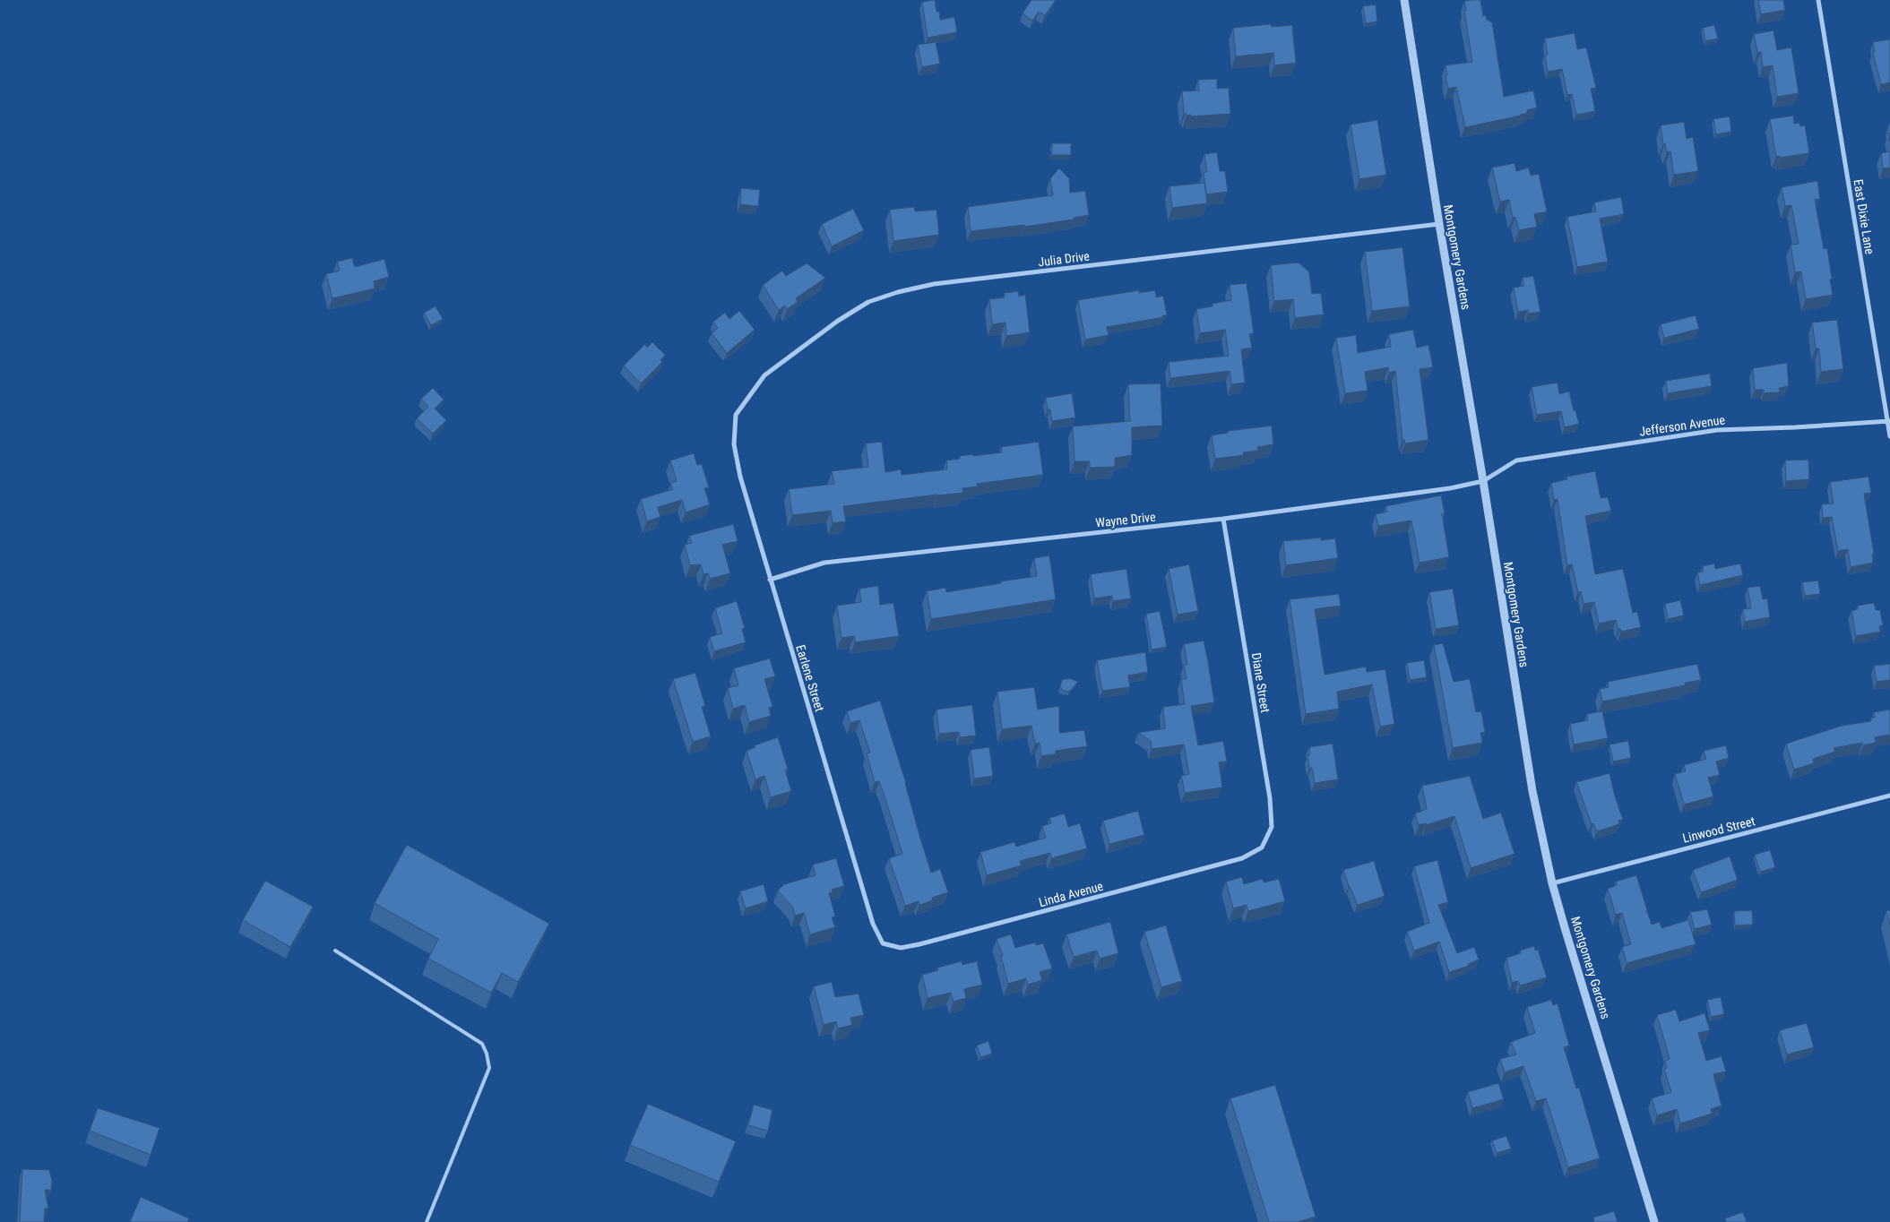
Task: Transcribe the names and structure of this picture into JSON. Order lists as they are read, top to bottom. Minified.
{"streets":{"street":["East Dixie Lane","Montgomery Gardens","Julia Drive","Jefferson Avenue","Wayne Drive","Earlene Street","Diane Street","Linwood Street","Linda Avenue"]},"crossings":[["East Dixie Lane","Jefferson Avenue"],["Montgomery Gardens","Julia Drive"],["Montgomery Gardens","Jefferson Avenue"],["Montgomery Gardens","Wayne Drive"],["Montgomery Gardens","Linwood Street"],["Julia Drive","Earlene Street"],["Jefferson Avenue","Wayne Drive"],["Wayne Drive","Earlene Street"],["Wayne Drive","Diane Street"],["Earlene Street","Linda Avenue"],["Diane Street","Linda Avenue"]]}
